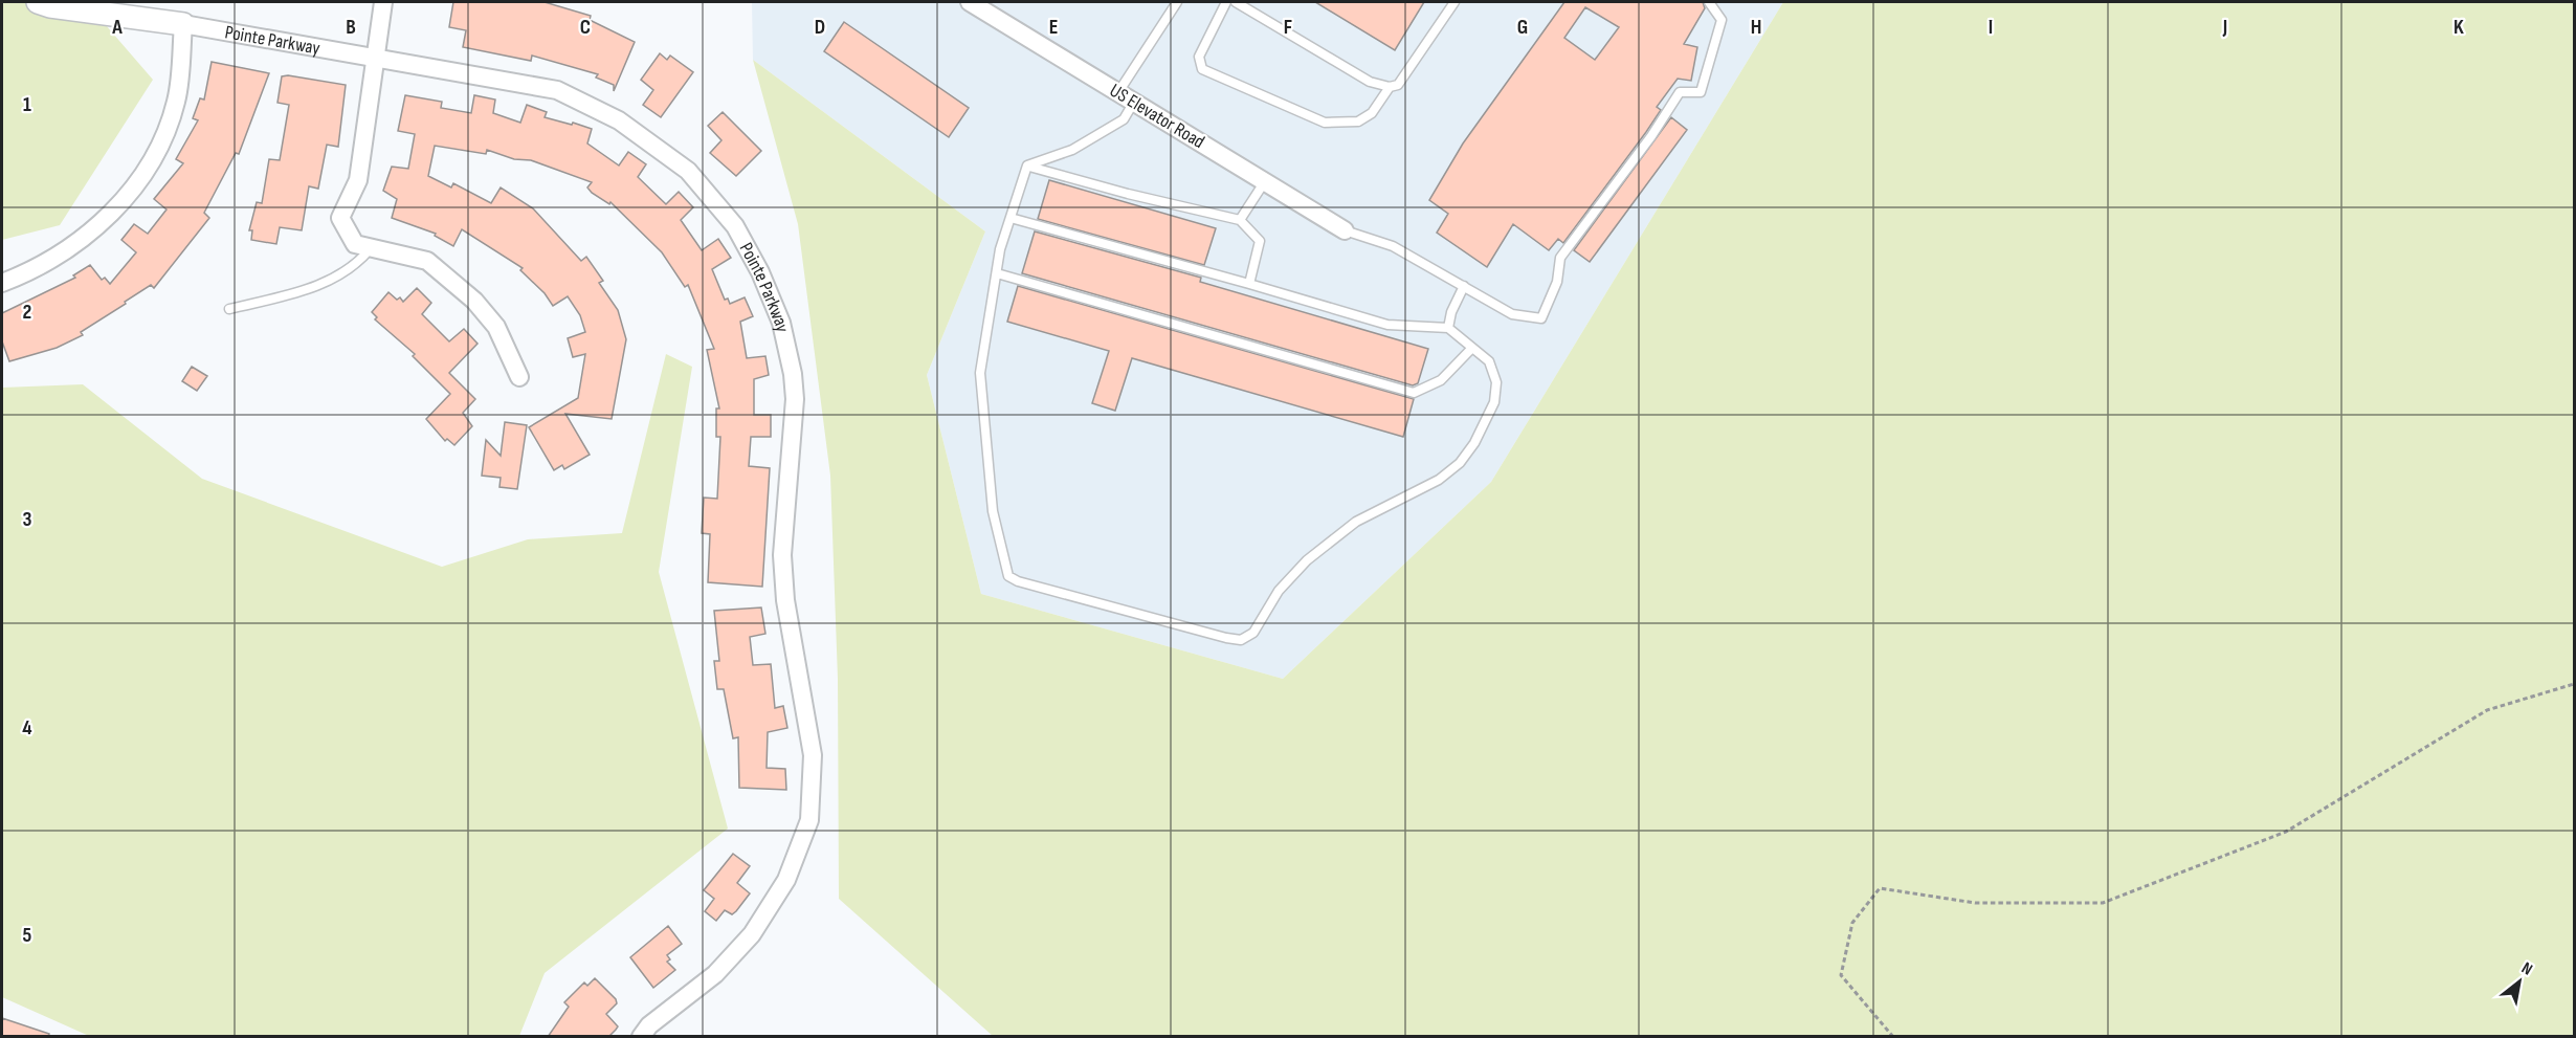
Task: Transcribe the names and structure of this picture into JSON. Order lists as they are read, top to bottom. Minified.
{"streets":{"street":["Pointe Parkway","US Elevator Road"]},"north":"top right","grid":{"columns":["A","B","C","D","E","F","G","H","I","J","K"],"rows":["1","2","3","4","5"]}}
